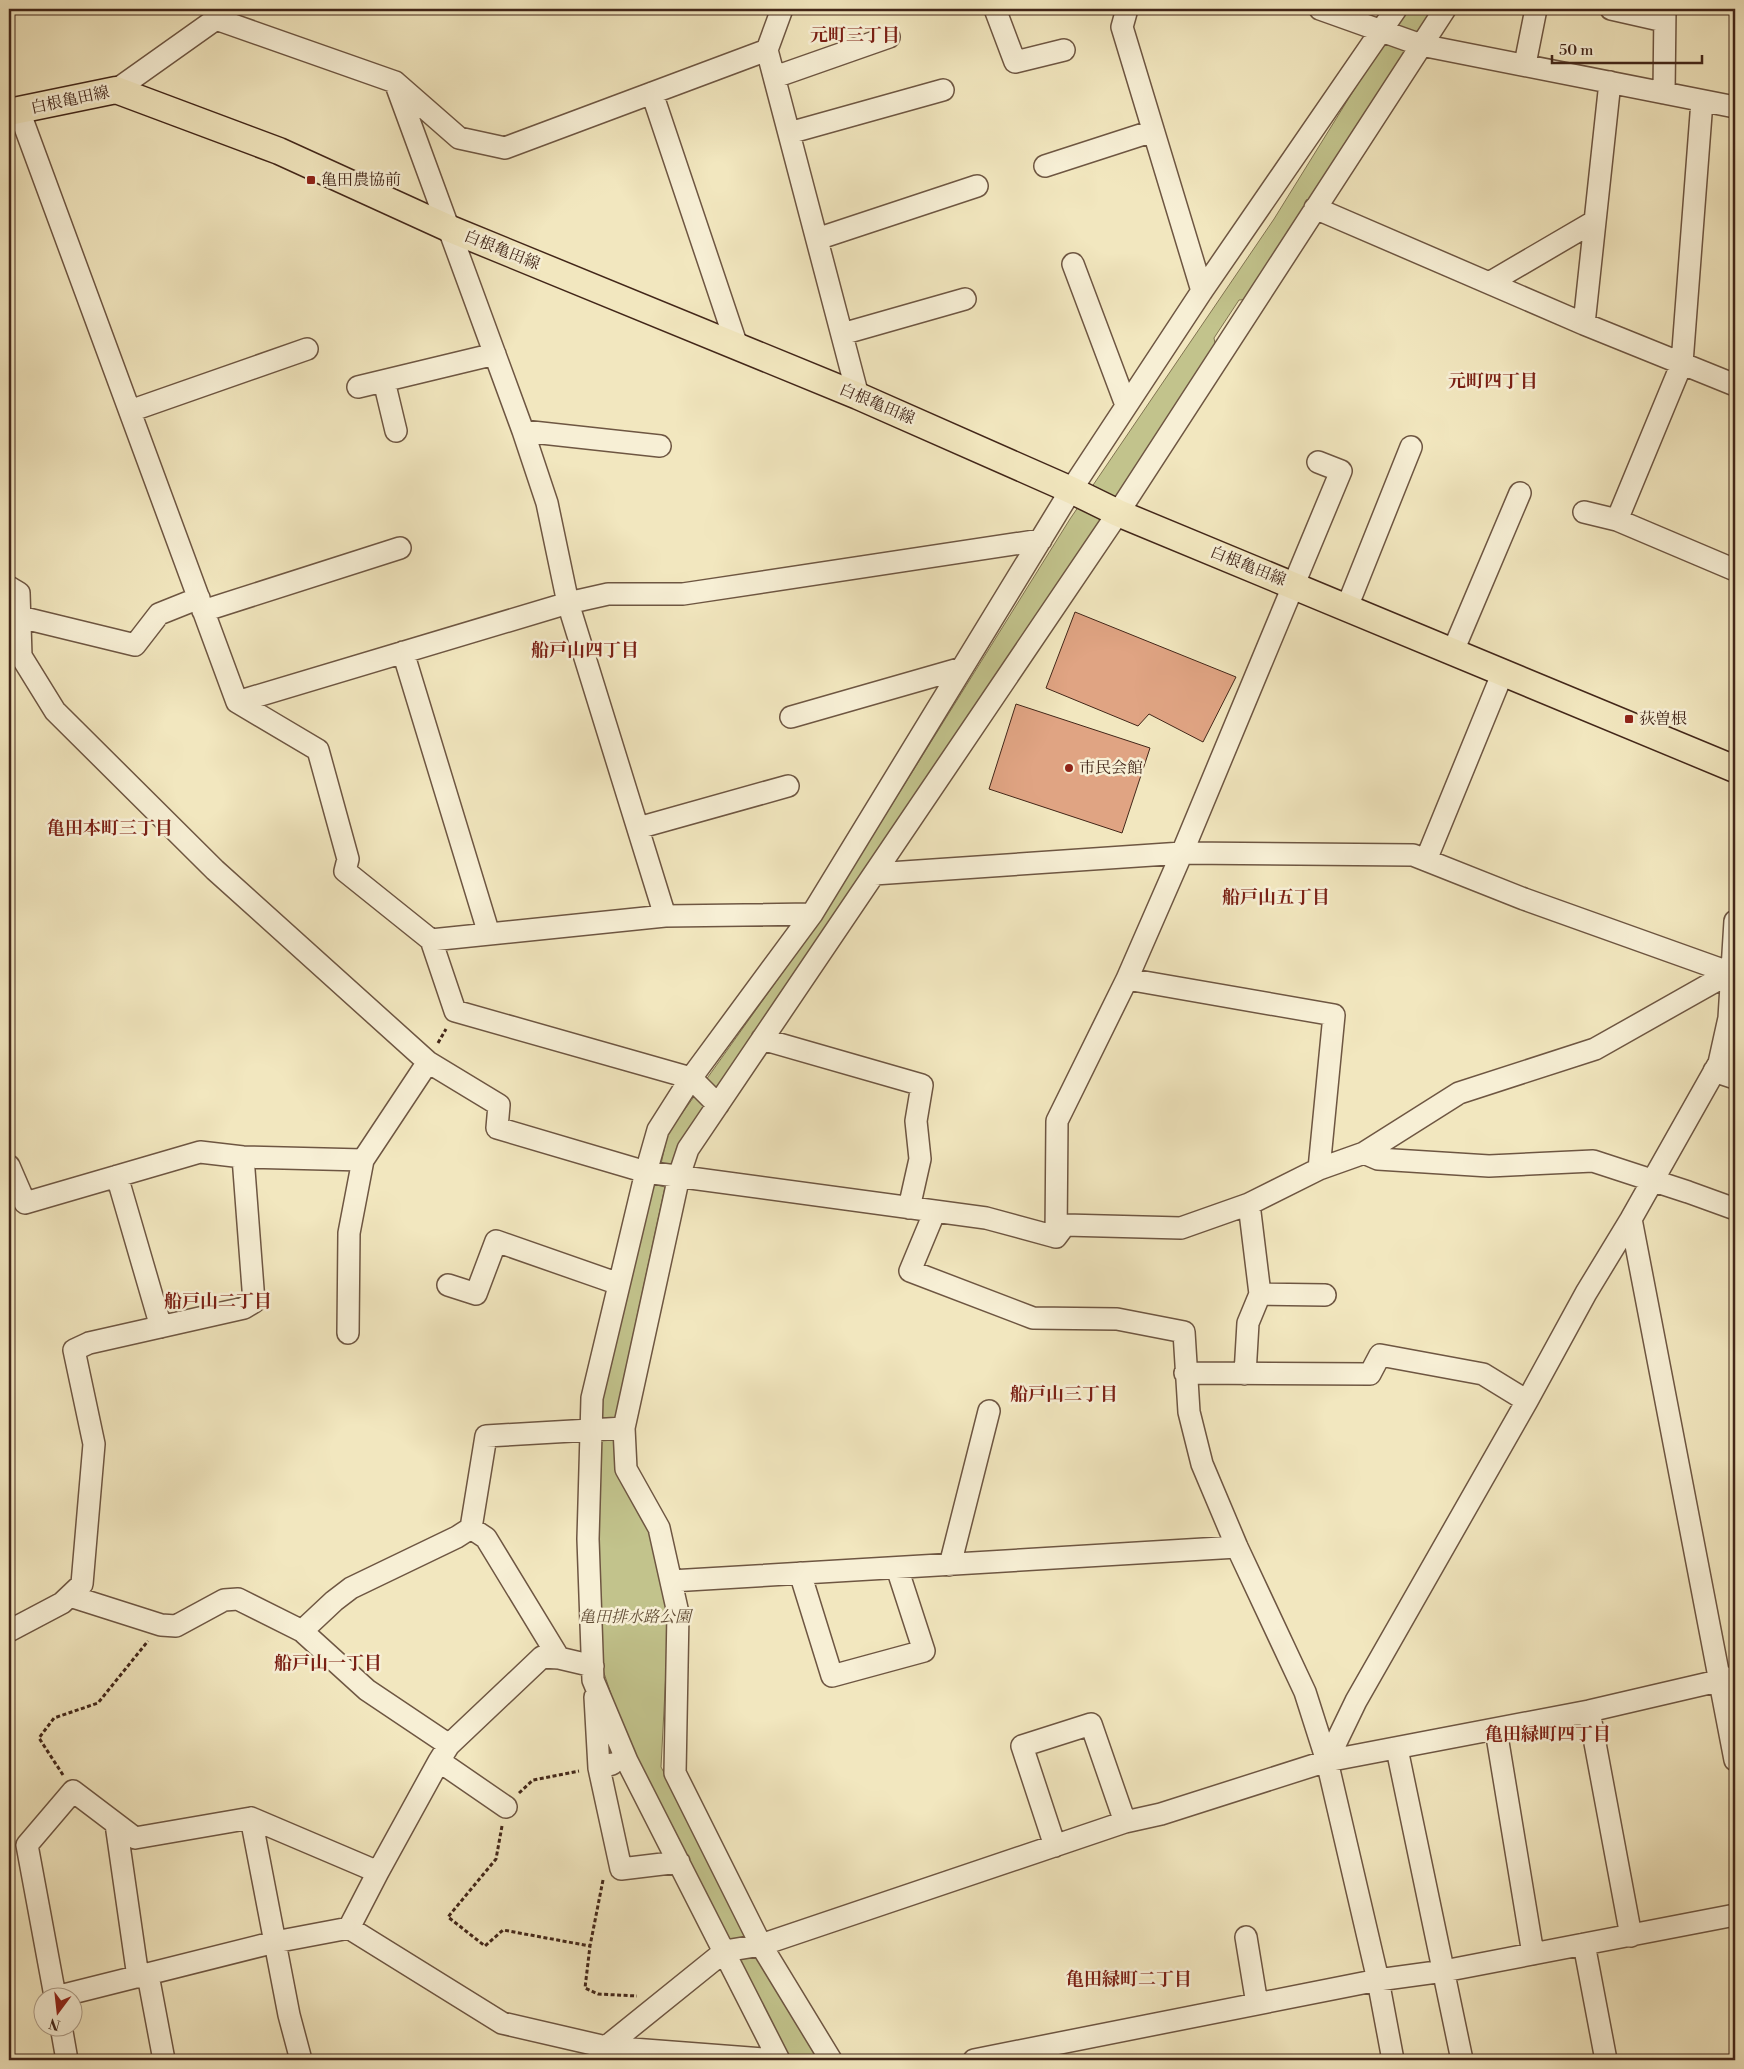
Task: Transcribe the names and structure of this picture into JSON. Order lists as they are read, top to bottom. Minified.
{"streets":{"main road":["白根亀田線"]},"districts":["元町三丁目","元町四丁目","船戸山四丁目","亀田本町三丁目","船戸山五丁目","船戸山二丁目","船戸山三丁目","船戸山一丁目","亀田緑町四丁目","亀田緑町二丁目"],"parks":["亀田排水路公園"],"places":{"transit":["亀田農協前","荻曽根"],"other":["市民会館"]},"scale_bar":"50 m","north":"bottom"}
